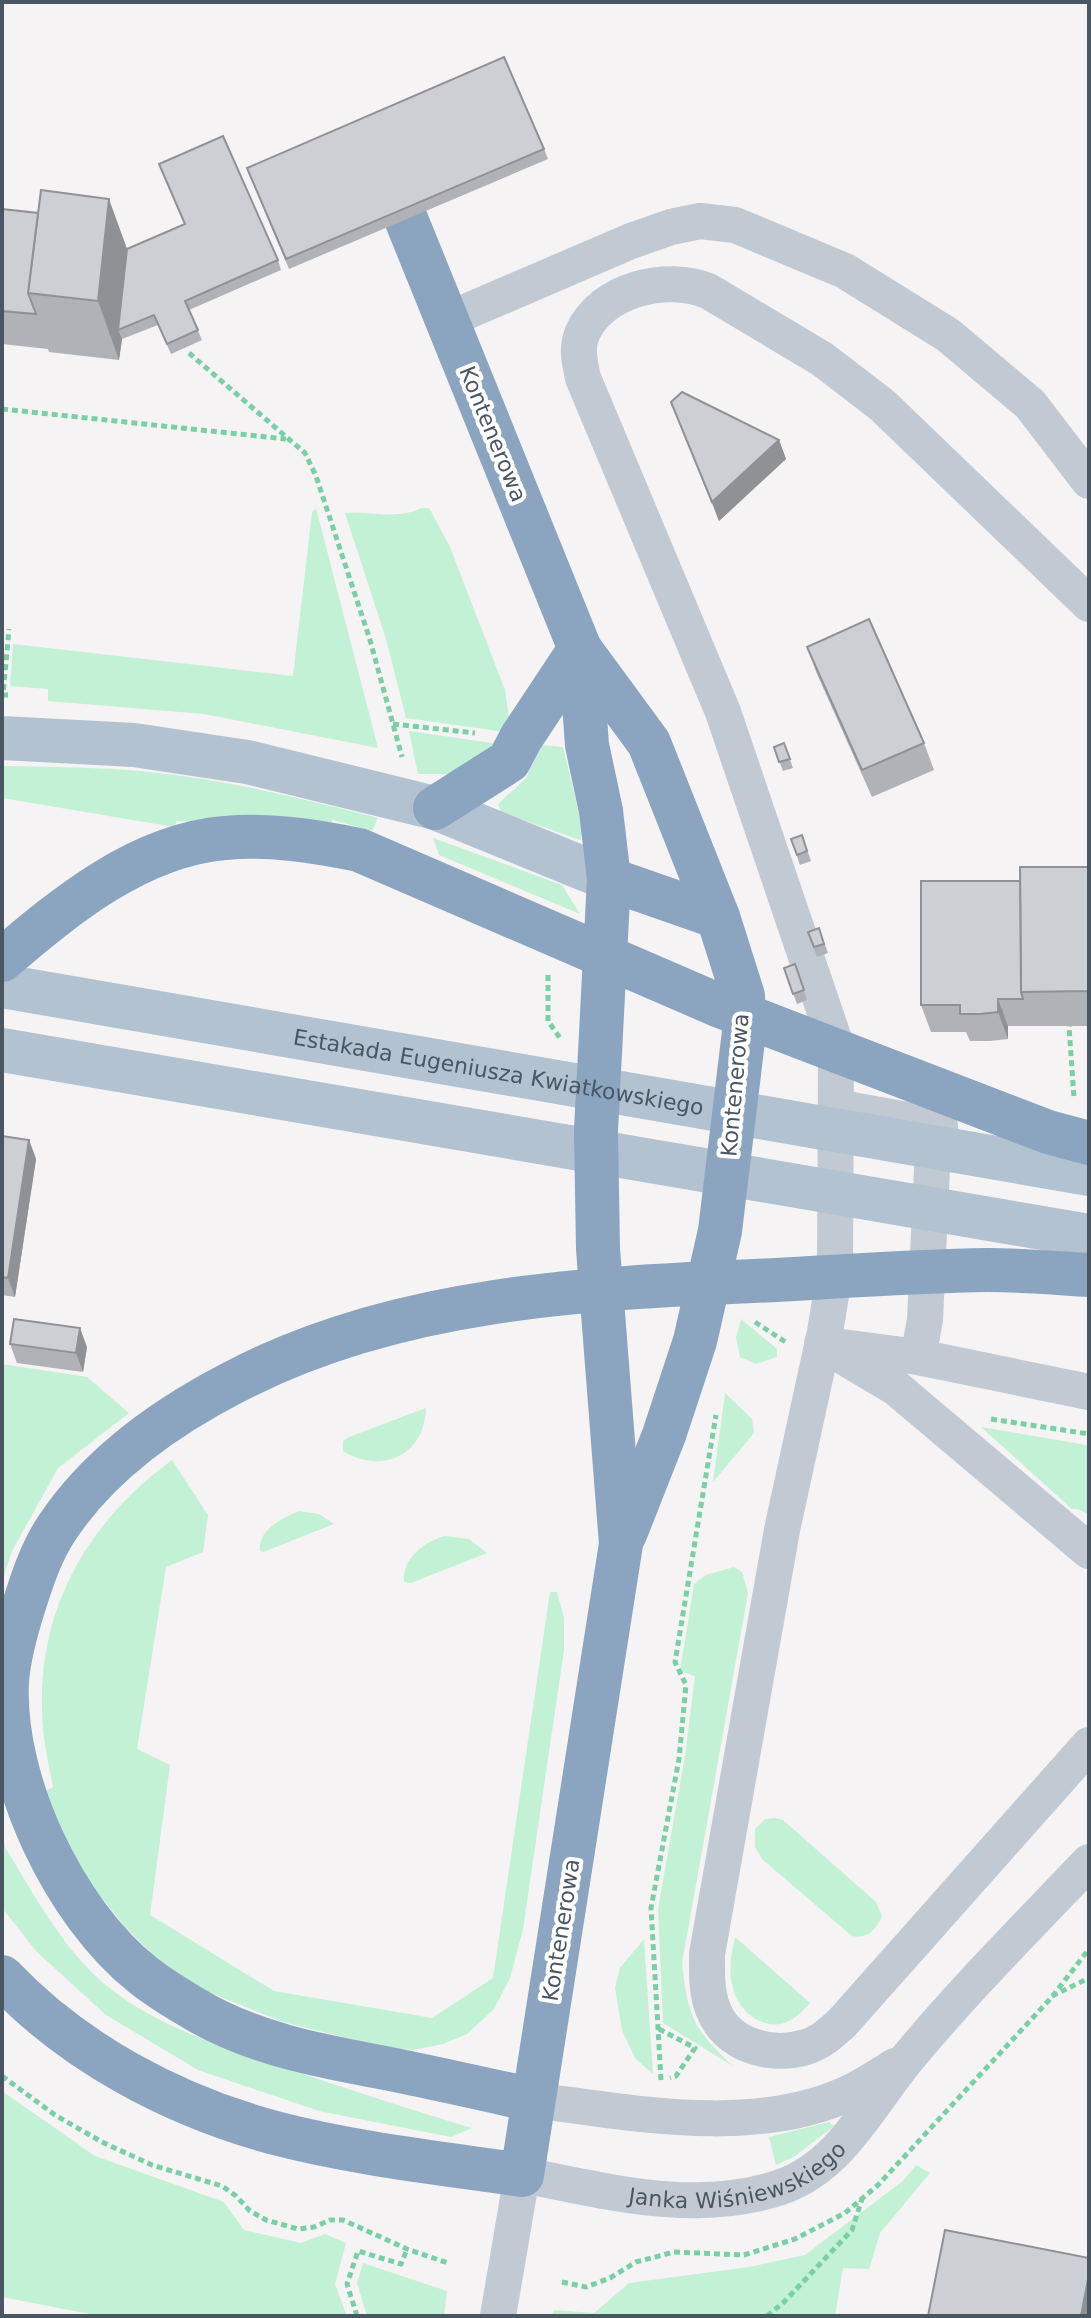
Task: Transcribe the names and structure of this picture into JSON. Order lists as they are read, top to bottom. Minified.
{"streets":{"highway":["Kontenerowa"],"main road":["Estakada Eugeniusza Kwiatkowskiego"],"street":["Janka Wiśniewskiego"]},"crossings":[["Kontenerowa","Janka Wiśniewskiego"]]}
